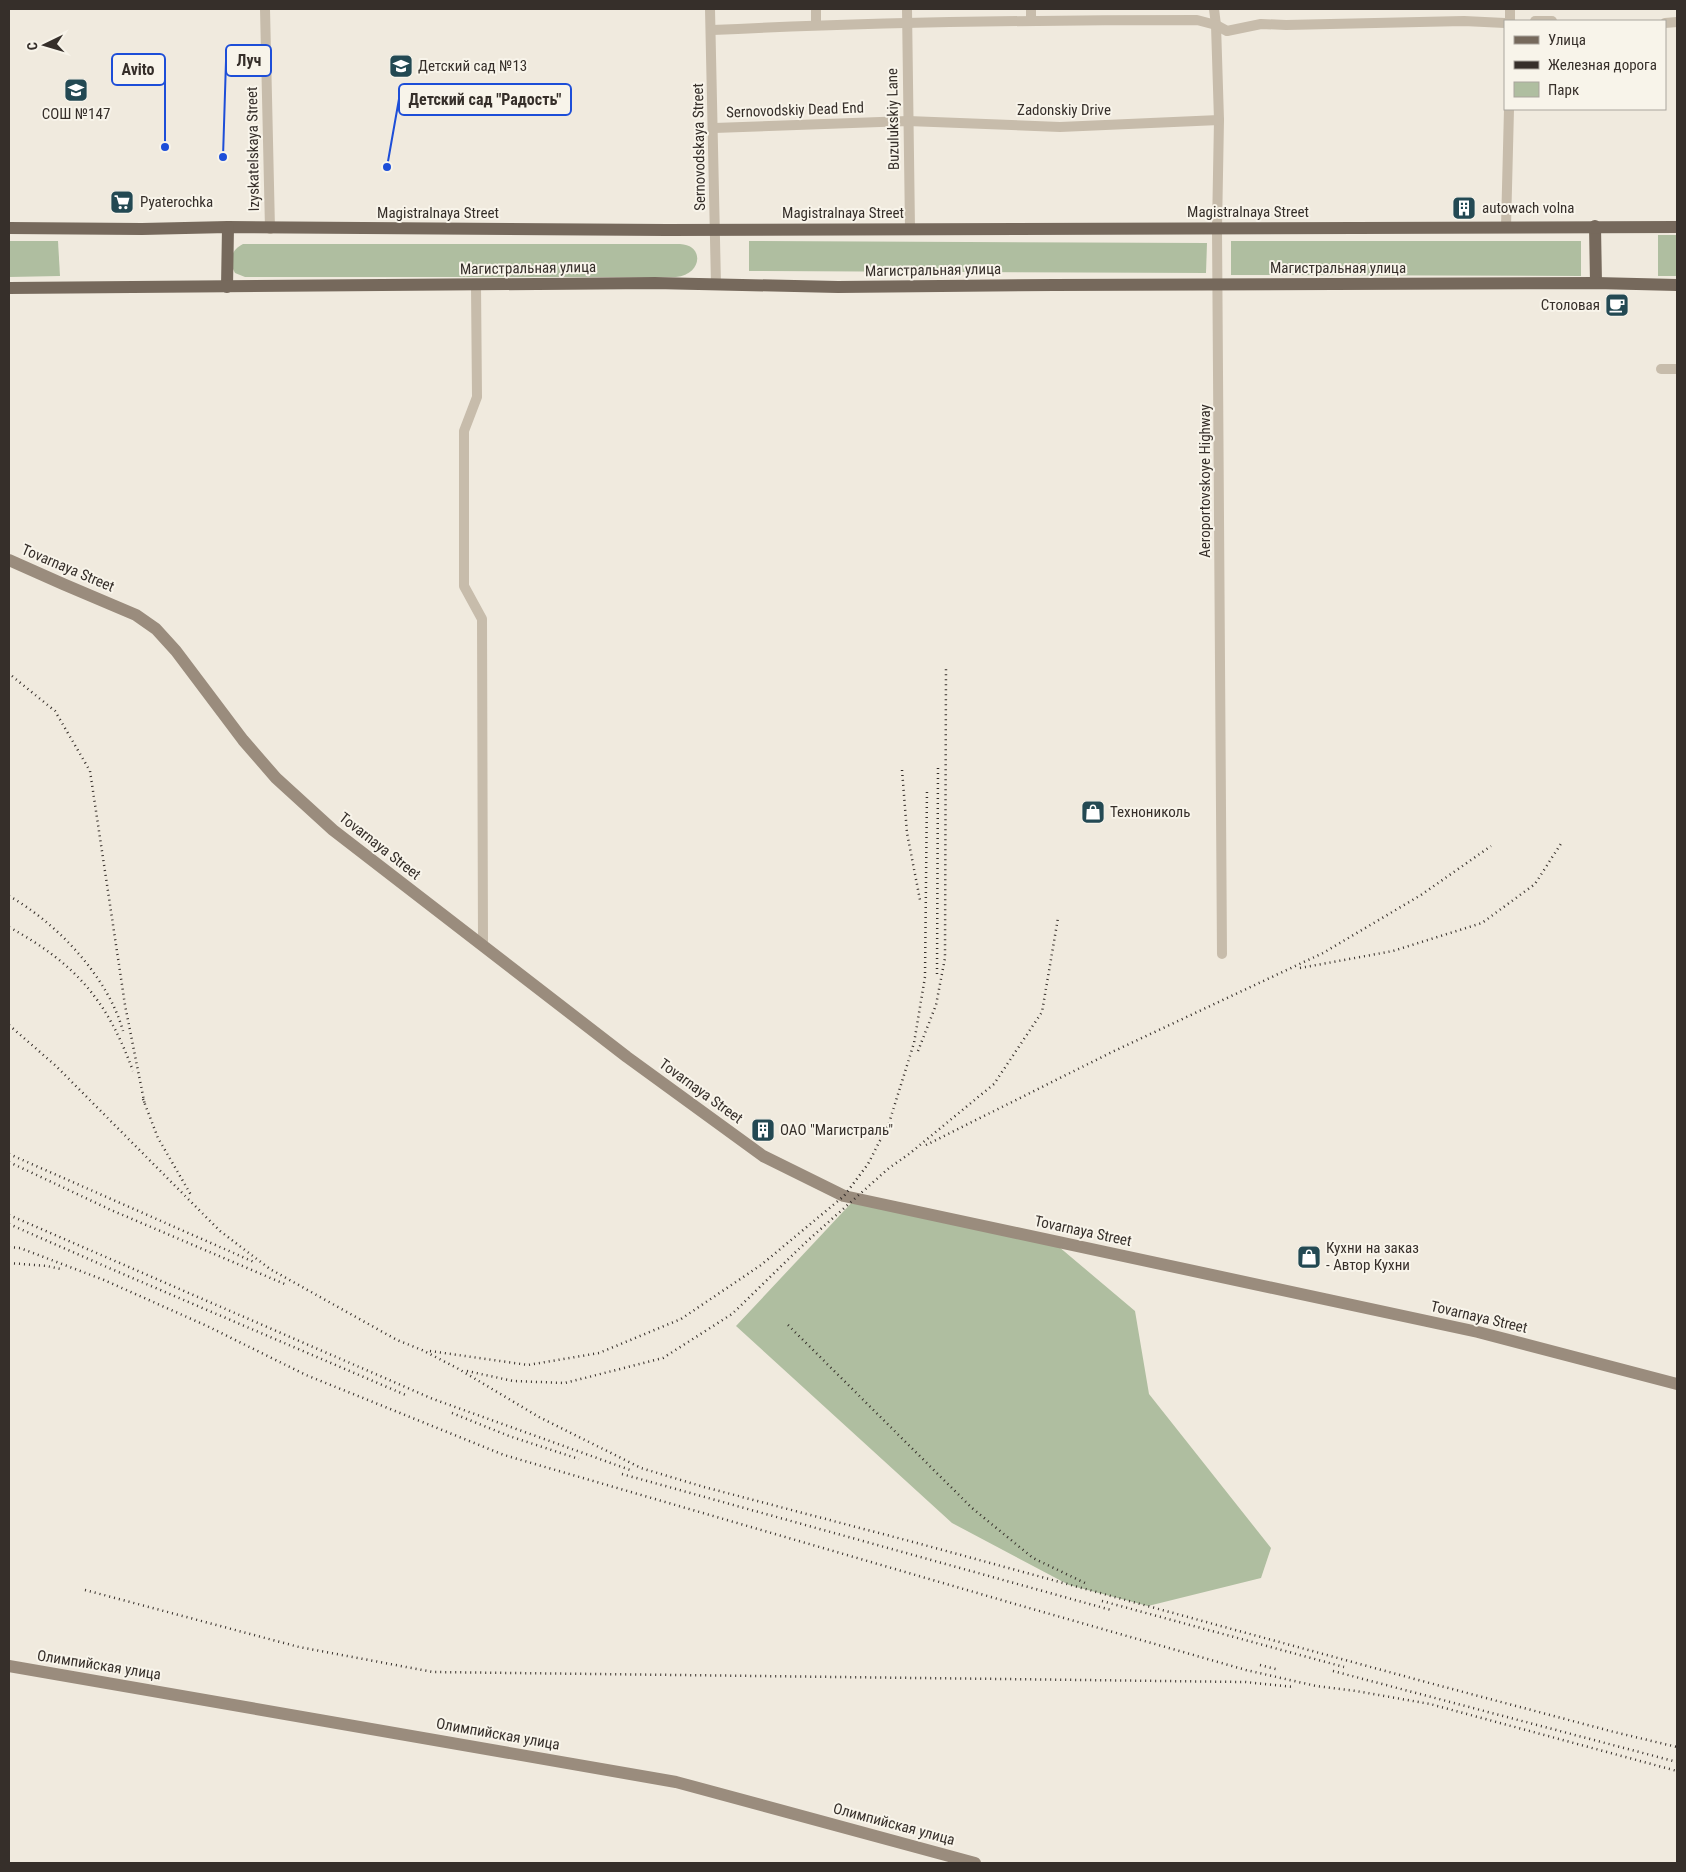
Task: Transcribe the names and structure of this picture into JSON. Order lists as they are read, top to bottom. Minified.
{"streets":{"main road":["Magistralnaya Street","Магистральная улица"],"street":["Sernovodskiy Dead End","Zadonskiy Drive","Buzulukskiy Lane","Sernovodskaya Street","Izyskatelskaya Street","Aeroportovskoye Highway","Tovarnaya Street","Олимпийская улица"]},"crossings":[["Sernovodskiy Dead End","Zadonskiy Drive"],["Sernovodskiy Dead End","Buzulukskiy Lane"],["Sernovodskiy Dead End","Sernovodskaya Street"],["Zadonskiy Drive","Buzulukskiy Lane"],["Zadonskiy Drive","Aeroportovskoye Highway"],["Buzulukskiy Lane","Magistralnaya Street"],["Sernovodskaya Street","Magistralnaya Street"],["Sernovodskaya Street","Магистральная улица"],["Izyskatelskaya Street","Magistralnaya Street"],["Magistralnaya Street","Aeroportovskoye Highway"],["Магистральная улица","Aeroportovskoye Highway"]],"places":{"school or university":["Детский сад №13","СОШ №147"],"other":["Avito","Луч","Детский сад \"Радость\""],"supermarket":["Pyaterochka"],"building":["autowach volna","ОАО \"Магистраль\""],"cafe":["Столовая"],"shop":["Технониколь","Кухни на заказ - Автор Кухни"]},"legend":["Улица","Железная дорога","Парк"],"north":"left"}
